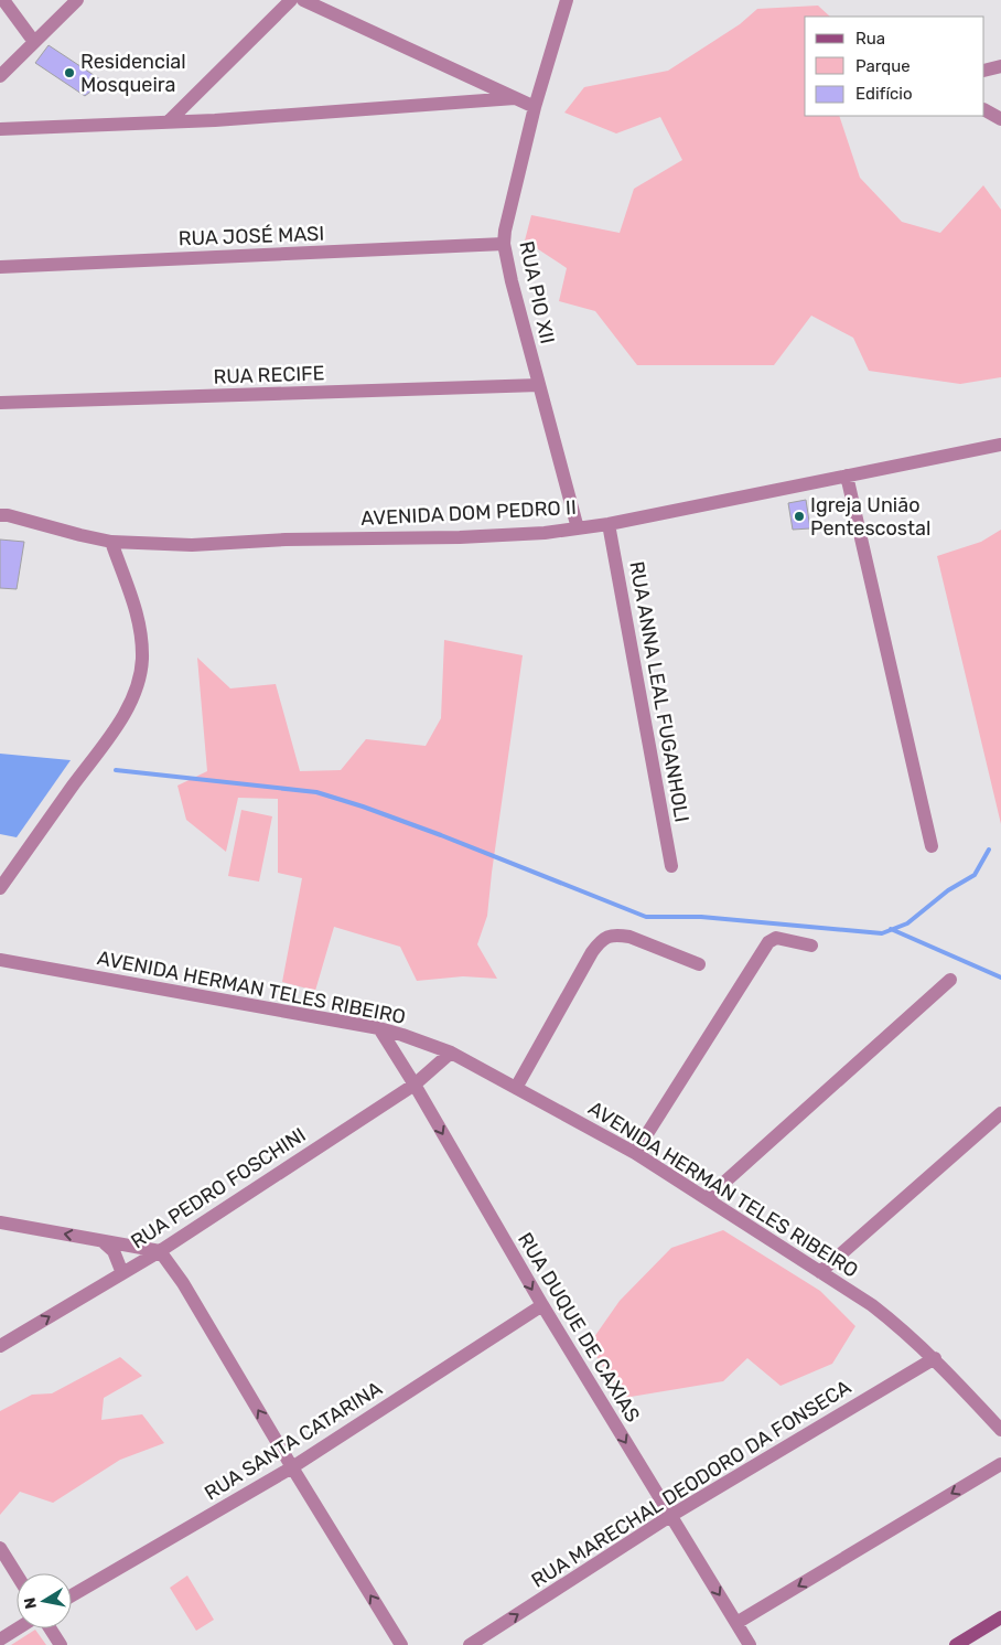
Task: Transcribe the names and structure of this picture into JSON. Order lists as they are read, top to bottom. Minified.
{"streets":{"street":["RUA JOSÉ MASI","RUA PIO XII","RUA RECIFE","AVENIDA DOM PEDRO II","RUA ANNA LEAL FUGANHOLI","AVENIDA HERMAN TELES RIBEIRO","RUA PEDRO FOSCHINI","RUA DUQUE DE CAXIAS","RUA SANTA CATARINA","RUA MARECHAL DEODORO DA FONSECA"]},"crossings":[["RUA JOSÉ MASI","RUA PIO XII"],["RUA PIO XII","RUA RECIFE"],["RUA PIO XII","AVENIDA DOM PEDRO II"],["AVENIDA DOM PEDRO II","RUA ANNA LEAL FUGANHOLI"],["AVENIDA HERMAN TELES RIBEIRO","RUA PEDRO FOSCHINI"],["AVENIDA HERMAN TELES RIBEIRO","RUA DUQUE DE CAXIAS"],["AVENIDA HERMAN TELES RIBEIRO","RUA MARECHAL DEODORO DA FONSECA"],["RUA PEDRO FOSCHINI","RUA DUQUE DE CAXIAS"],["RUA DUQUE DE CAXIAS","RUA SANTA CATARINA"],["RUA DUQUE DE CAXIAS","RUA MARECHAL DEODORO DA FONSECA"]],"one_way":["RUA DUQUE DE CAXIAS","RUA MARECHAL DEODORO DA FONSECA"],"places":["Residencial Mosqueira","Igreja União Pentescostal"],"legend":["Rua","Parque","Edifício"],"north":"left"}
